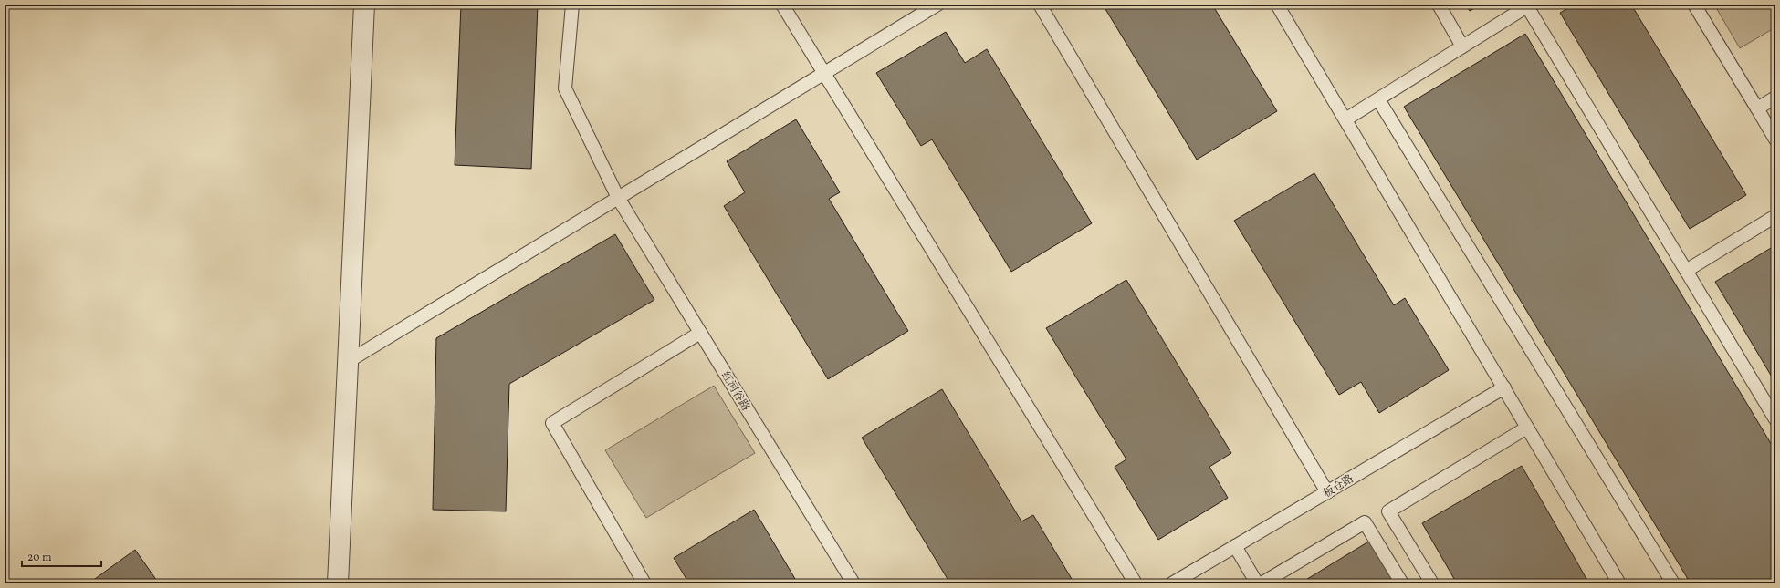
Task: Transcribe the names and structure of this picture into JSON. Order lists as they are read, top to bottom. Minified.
{"streets":{"lane":["红河谷路","板仓路"]},"scale_bar":"20 m"}
